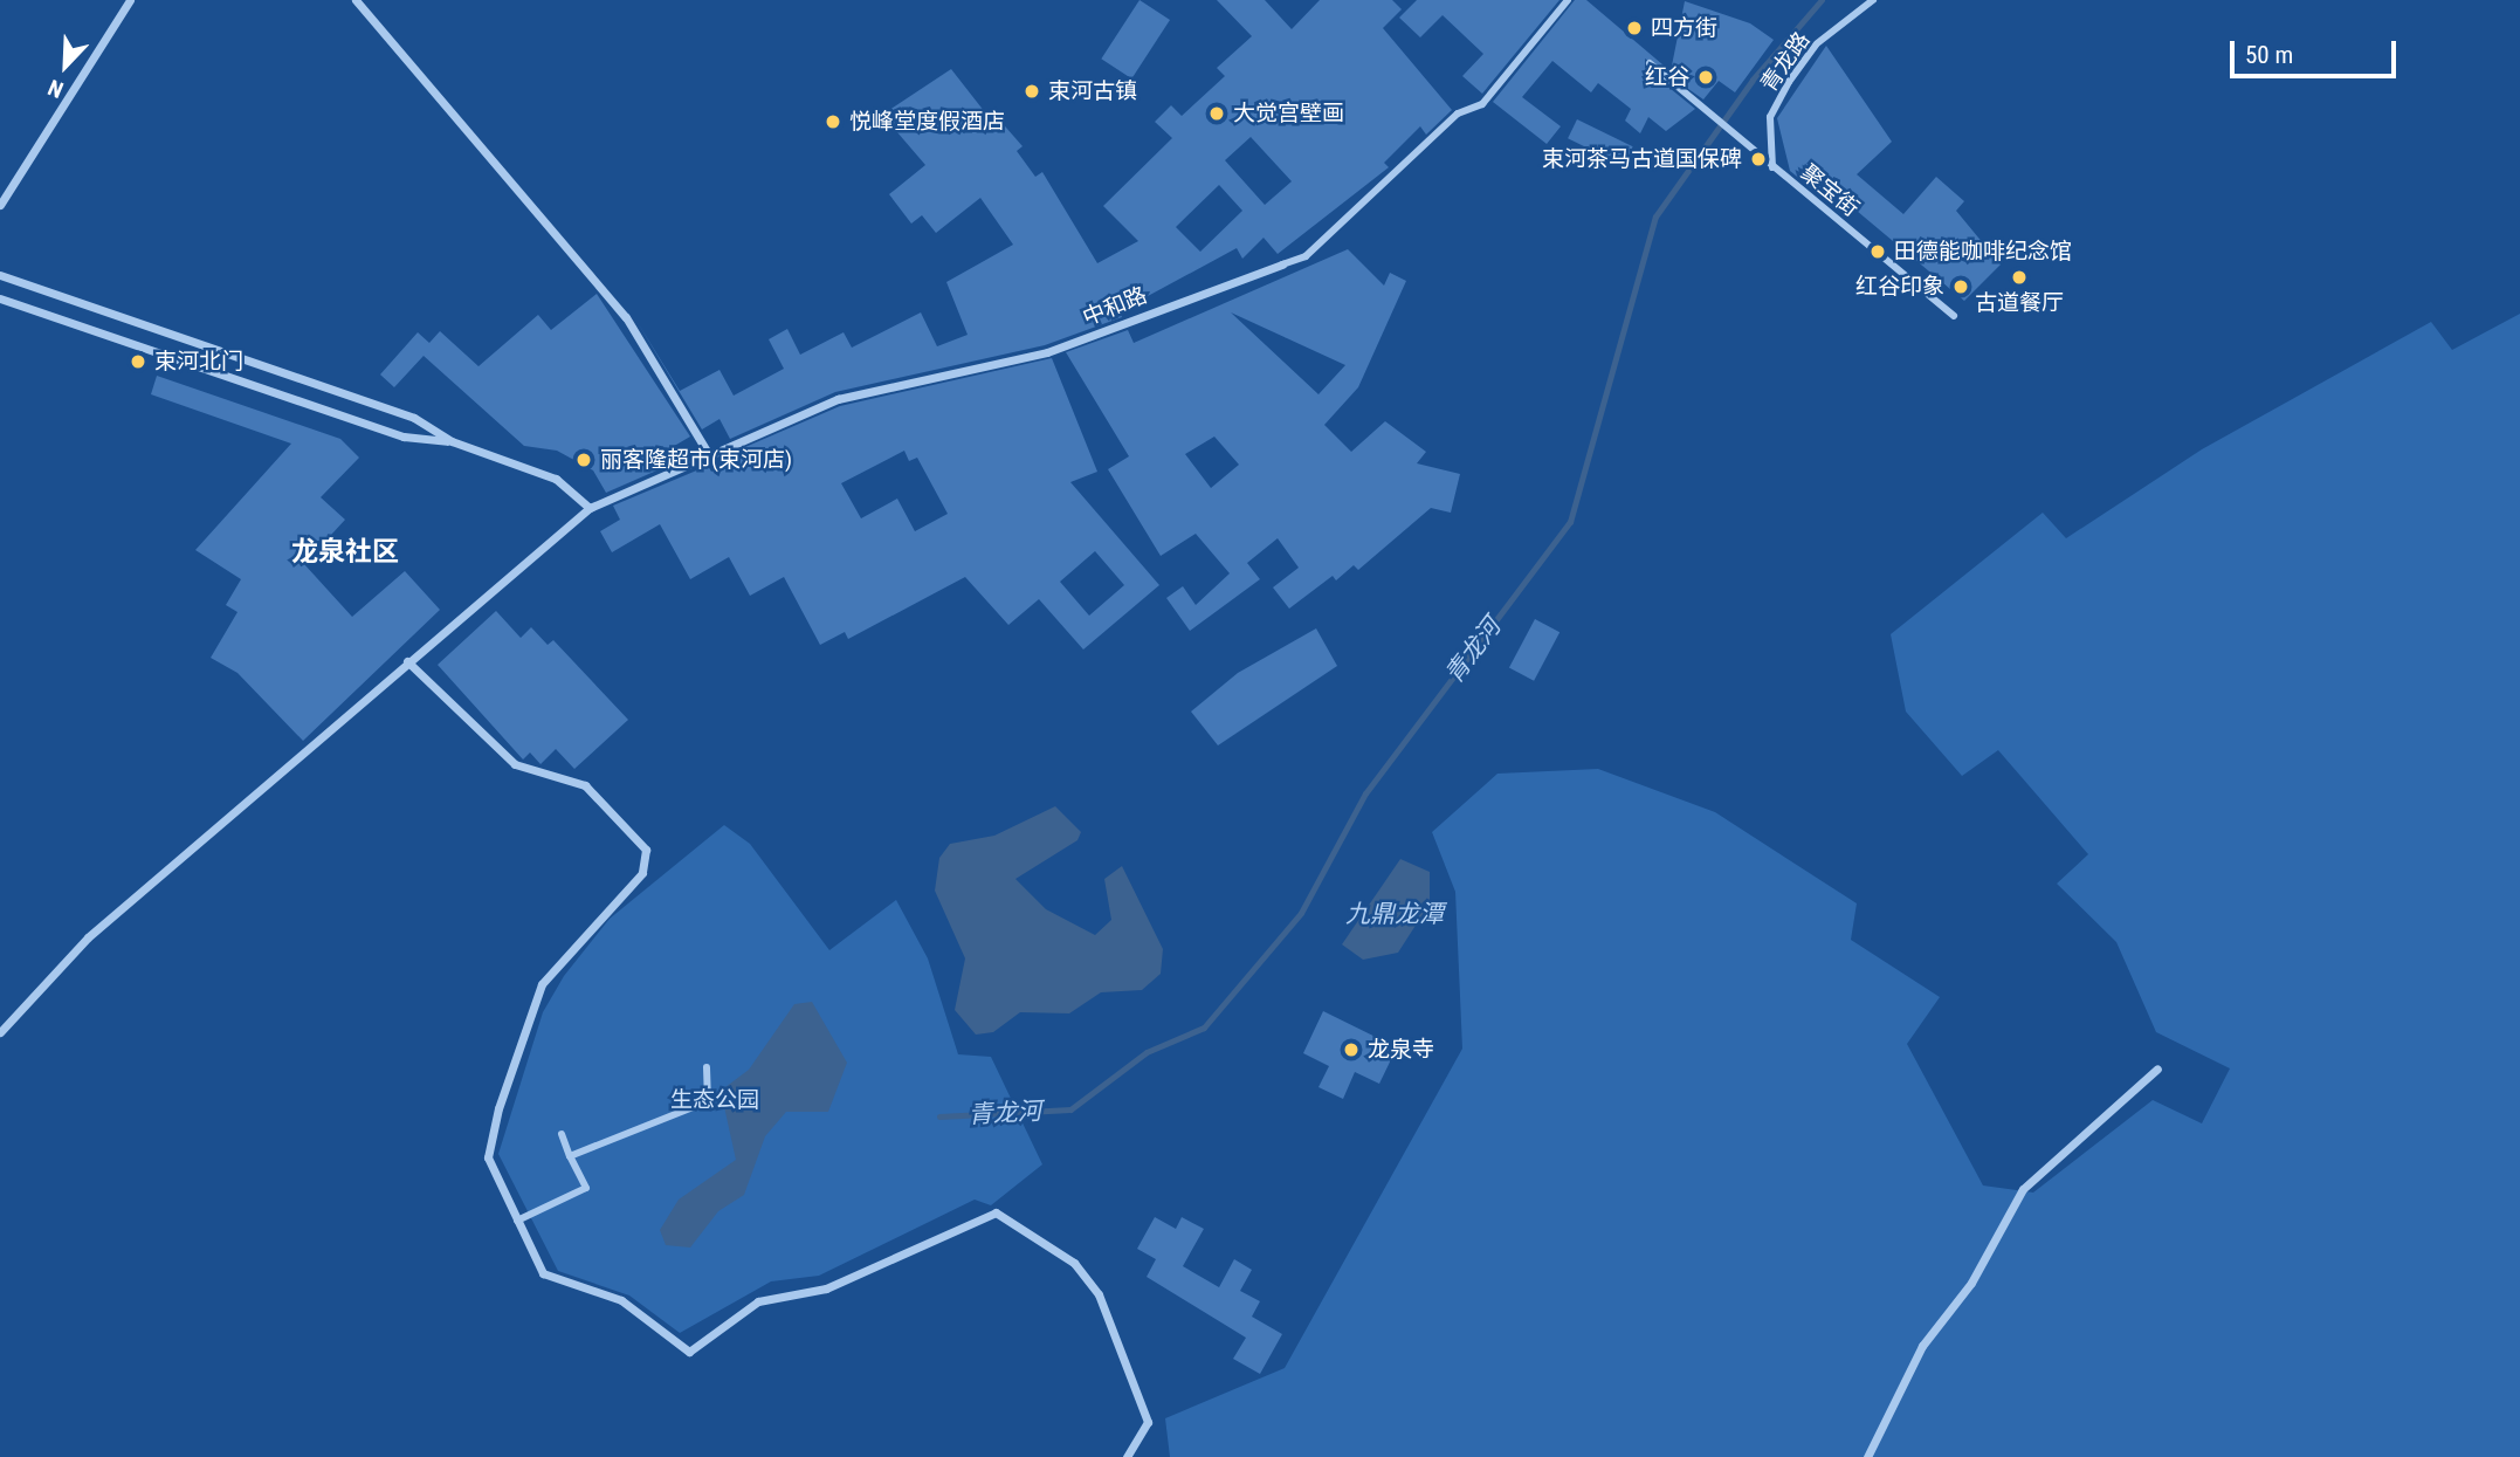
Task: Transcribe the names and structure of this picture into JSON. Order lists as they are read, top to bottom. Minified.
{"streets":{"street":["青龙路","聚宝街","中和路"]},"crossings":[["青龙路","聚宝街"]],"districts":["龙泉社区"],"water":["青龙河","九鼎龙潭"],"parks":["生态公园"],"places":["四方街","红谷","束河古镇","大觉宫壁画","悦峰堂度假酒店","束河茶马古道国保碑","田德能咖啡纪念馆","古道餐厅","红谷印象","束河北门","丽客隆超市(束河店)","龙泉寺"],"scale_bar":"50 m","north":"bottom left"}
